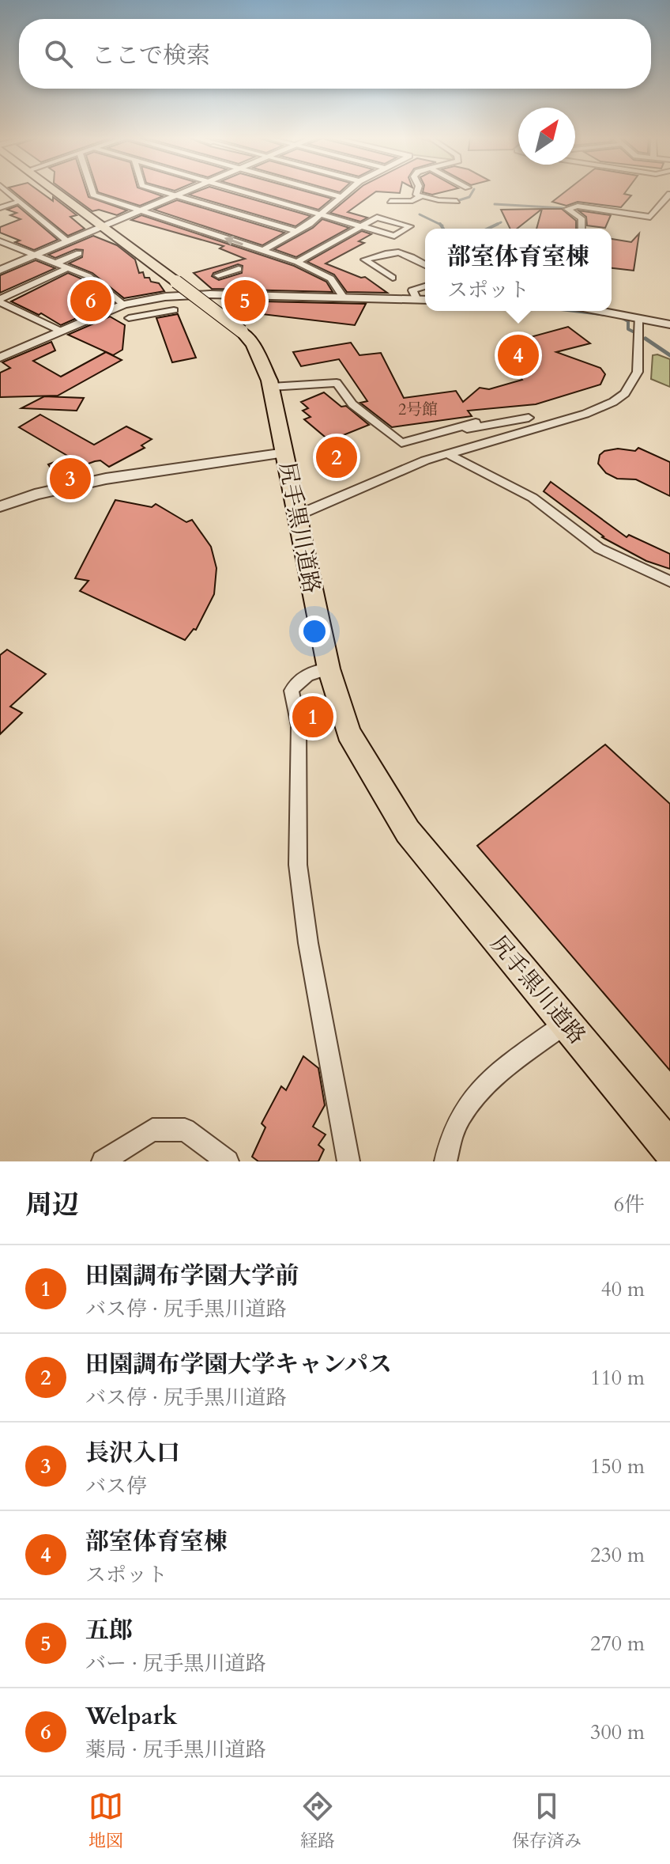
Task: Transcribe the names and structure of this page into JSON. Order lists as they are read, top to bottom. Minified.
{"streets":{"main road":["尻手黒川道路"]},"house_numbers":["2号館"],"north":"top right","page":{"search":"ここで検索","popup":["部室体育室棟","スポット"],"pins":["5","6","4","2","3","1"],"heading":["周辺","6件"],"list":[{"mark":"1","name":"田園調布学園大学前","note":"バス停 · 尻手黒川道路","value":"40 m"},{"mark":"2","name":"田園調布学園大学キャンパス","note":"バス停 · 尻手黒川道路","value":"110 m"},{"mark":"3","name":"長沢入口","note":"バス停","value":"150 m"},{"mark":"4","name":"部室体育室棟","note":"スポット","value":"230 m"},{"mark":"5","name":"五郎","note":"バー · 尻手黒川道路","value":"270 m"},{"mark":"6","name":"Welpark","note":"薬局 · 尻手黒川道路","value":"300 m"}],"nav":["地図","経路","保存済み"]}}
